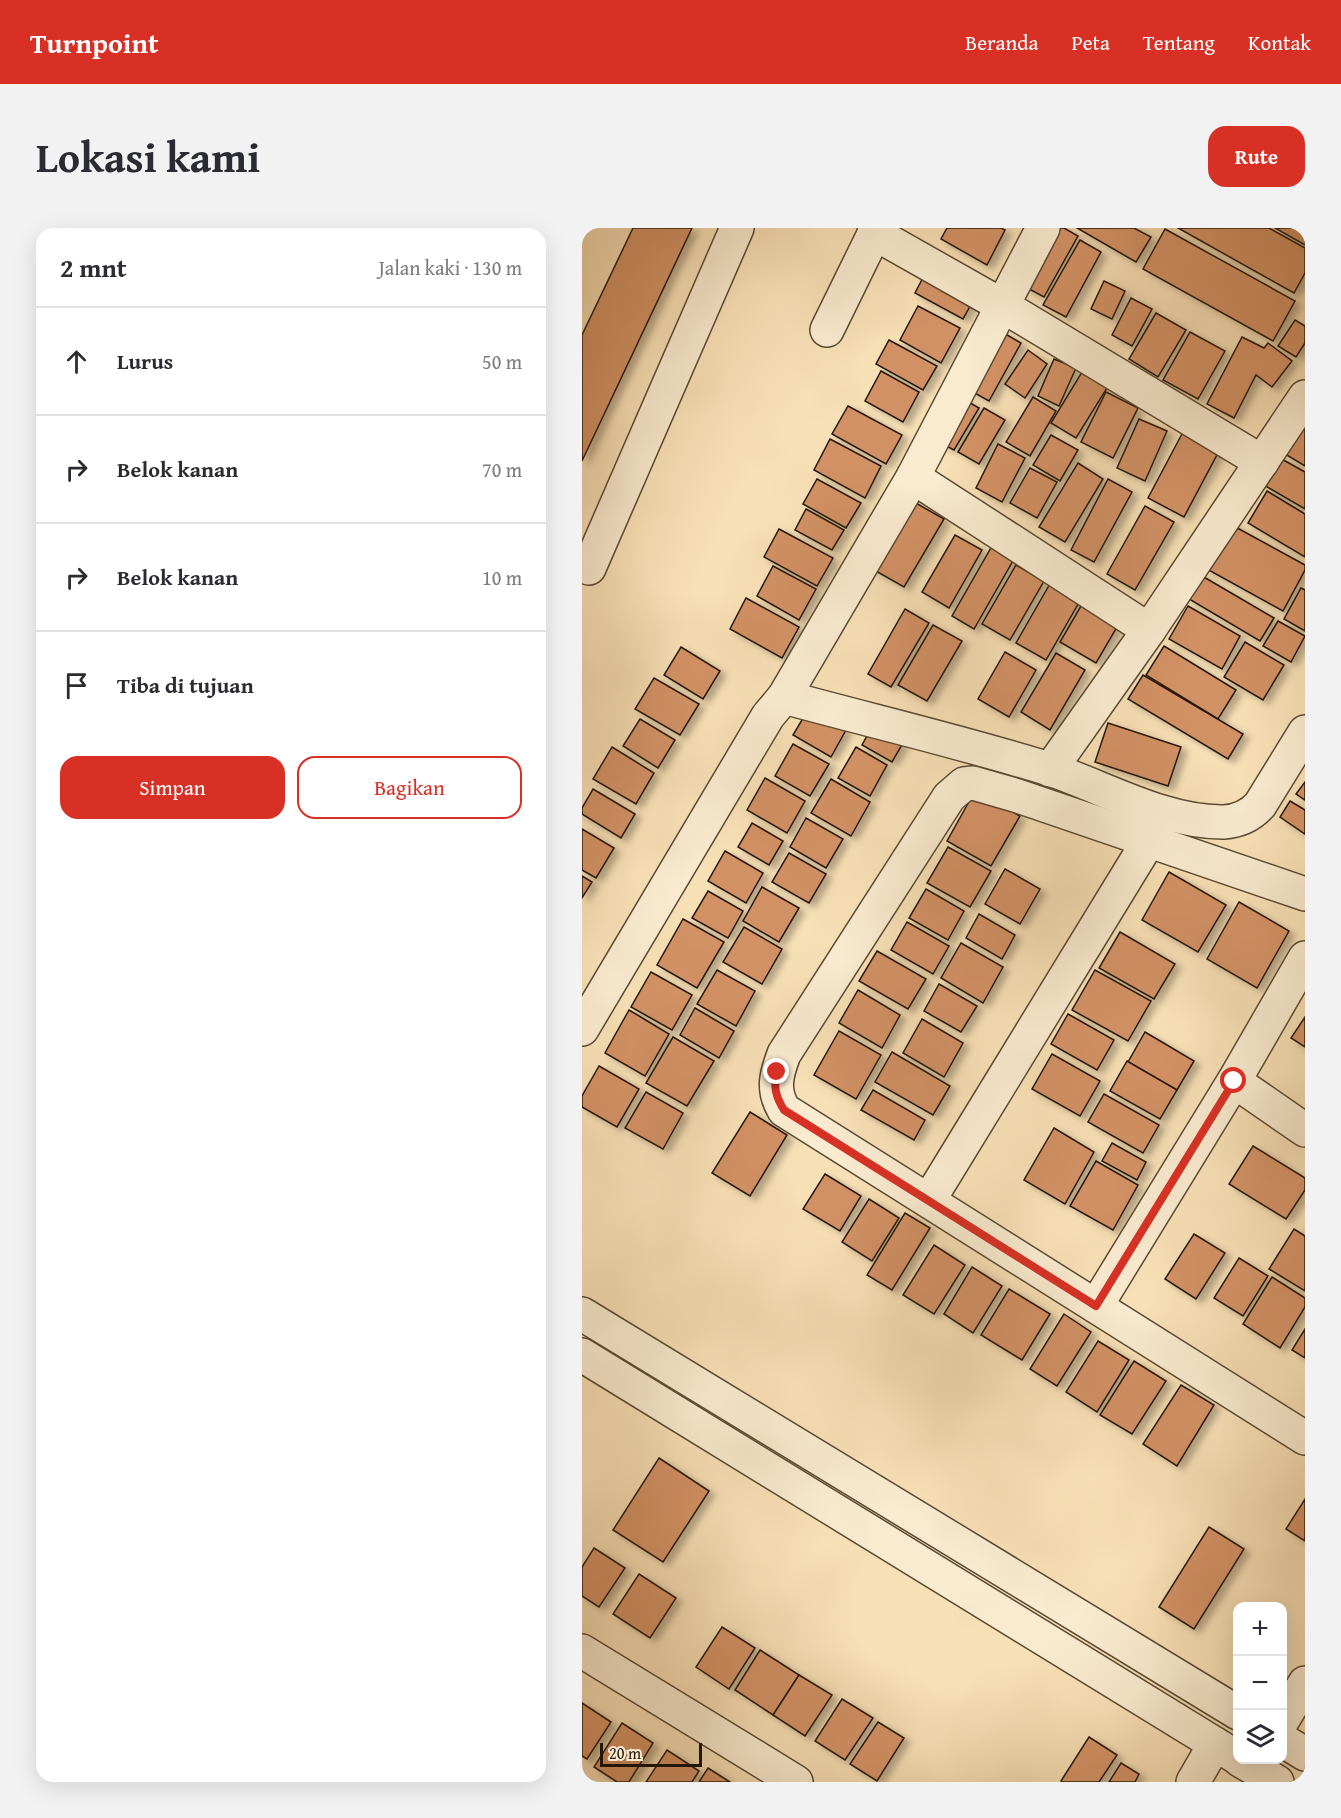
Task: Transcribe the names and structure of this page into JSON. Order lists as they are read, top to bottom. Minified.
{"scale_bar":"20 m","page":{"header":"Turnpoint","nav":["Beranda","Peta","Tentang","Kontak"],"title":"Lokasi kami","buttons":["Rute",["Simpan","Bagikan"]],"heading":["2 mnt","Jalan kaki · 130 m"],"list":[["Lurus","50 m"],["Belok kanan","70 m"],["Belok kanan","10 m"],"Tiba di tujuan"],"map_buttons":["+","−"],"scale":"20 m"}}
